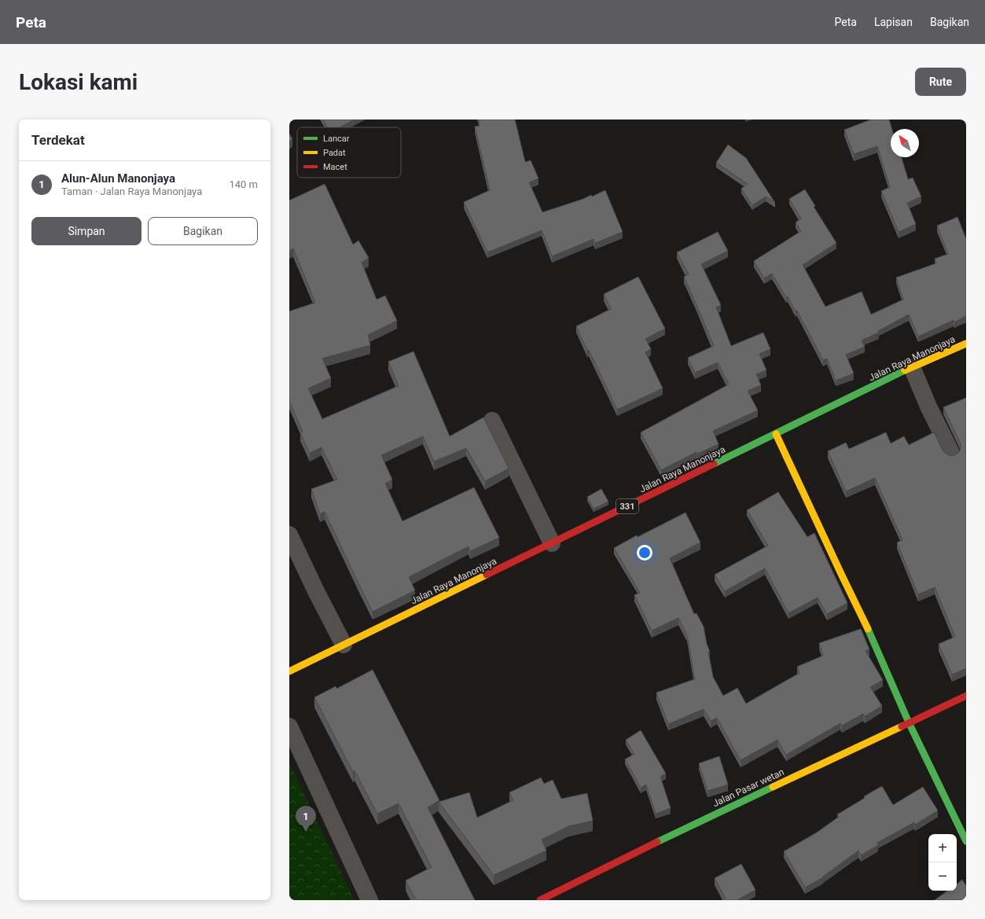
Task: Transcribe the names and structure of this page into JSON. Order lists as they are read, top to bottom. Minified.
{"streets":{"street":["Jalan Raya Manonjaya","331","Jalan Pasar wetan"]},"legend":["Lancar","Padat","Macet"],"north":"top left","page":{"header":"Peta","nav":["Peta","Lapisan","Bagikan"],"buttons":["Rute",["Simpan","Bagikan"]],"title":"Lokasi kami","heading":"Terdekat","list":[{"mark":"1","name":"Alun-Alun Manonjaya","note":"Taman · Jalan Raya Manonjaya","value":"140 m"}],"pins":"1","map_buttons":["+","−"]}}
